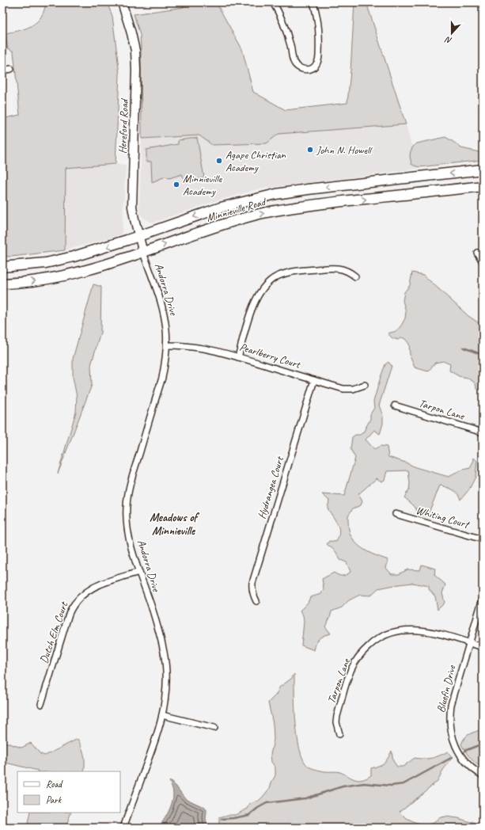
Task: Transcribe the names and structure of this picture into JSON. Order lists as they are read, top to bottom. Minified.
{"streets":{"main road":["Minnieville Road"],"street":["Hereford Road","Andorra Drive","Pearlberry Court","Tarpon Lane","Hydrangea Court","Whiting Court","Dutch Elm Court","Bluefin Drive"]},"crossings":[["Hereford Road","Minnieville Road"],["Hereford Road","Andorra Drive"],["Minnieville Road","Andorra Drive"],["Andorra Drive","Pearlberry Court"],["Andorra Drive","Dutch Elm Court"],["Pearlberry Court","Hydrangea Court"],["Tarpon Lane","Bluefin Drive"]],"districts":["Meadows of Minnieville"],"places":["John N. Howell","Agape Christian Academy","Minnieville Academy"],"legend":["Road","Park"],"north":"bottom"}
